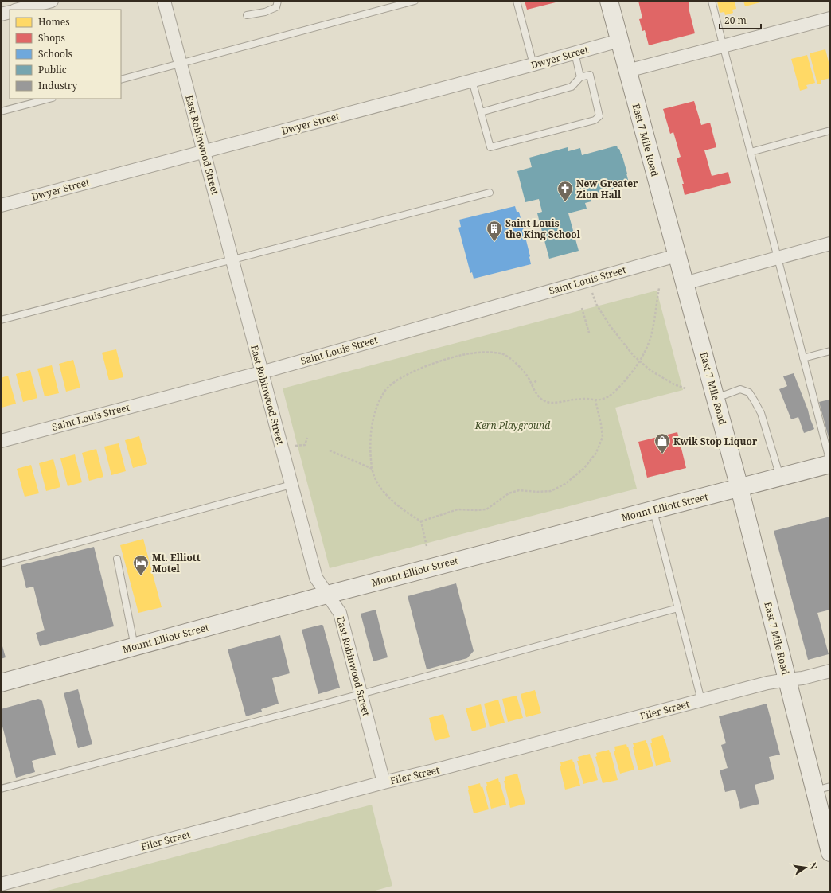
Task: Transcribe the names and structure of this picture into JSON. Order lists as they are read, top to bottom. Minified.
{"streets":{"street":["Dwyer Street","East 7 Mile Road","East Robinwood Street","Saint Louis Street","Mount Elliott Street","Filer Street"]},"crossings":[["Dwyer Street","East 7 Mile Road"],["Dwyer Street","East Robinwood Street"],["East 7 Mile Road","Saint Louis Street"],["East 7 Mile Road","Mount Elliott Street"],["East 7 Mile Road","Filer Street"],["East Robinwood Street","Saint Louis Street"],["East Robinwood Street","Mount Elliott Street"],["East Robinwood Street","Filer Street"]],"parks":["Kern Playground"],"places":{"church":["New Greater Zion Hall"],"building":["Saint Louis the King School"],"shop":["Kwik Stop Liquor"],"hotel":["Mt. Elliott Motel"]},"legend":["Homes","Shops","Schools","Public","Industry"],"scale_bar":"20 m","north":"right"}
